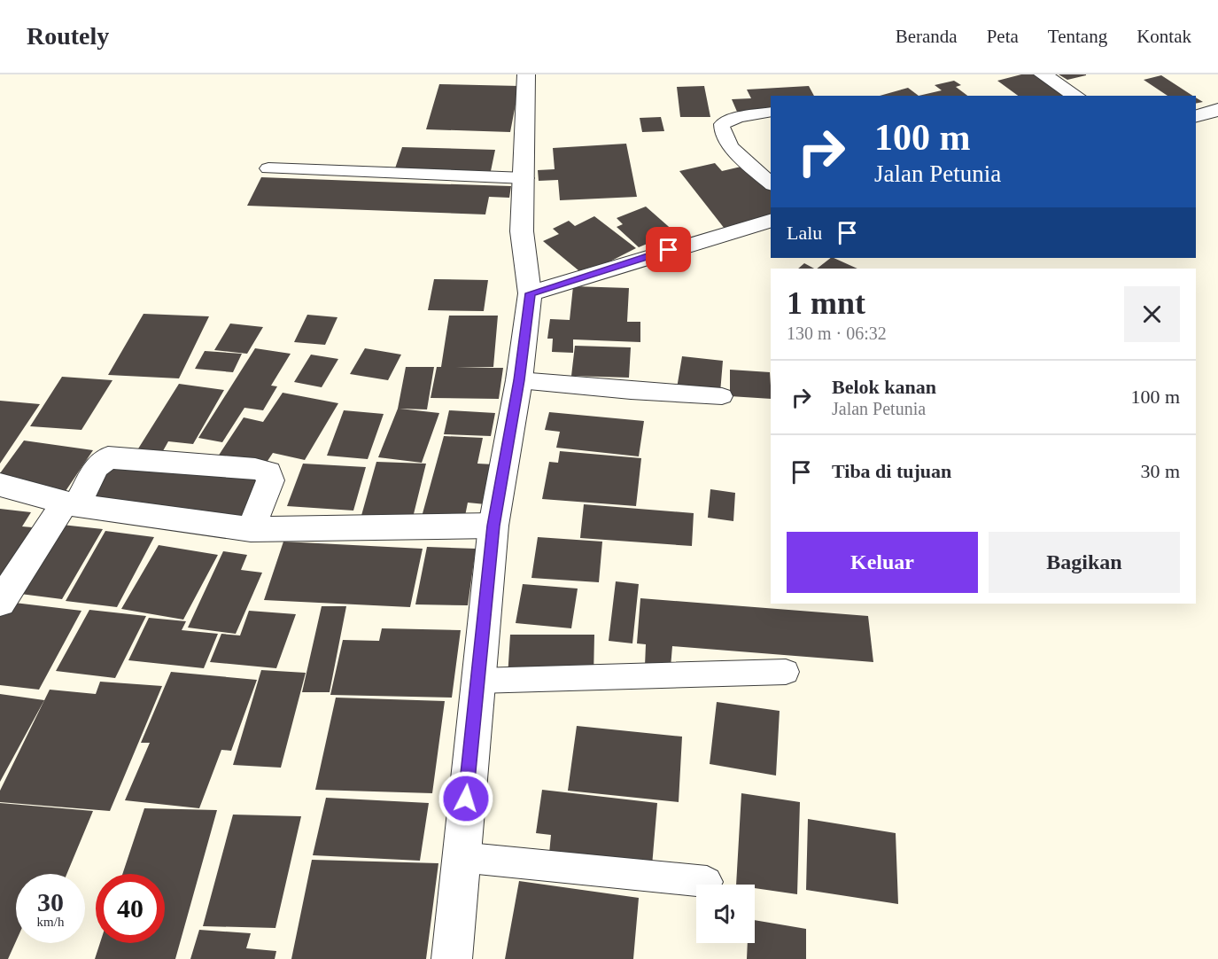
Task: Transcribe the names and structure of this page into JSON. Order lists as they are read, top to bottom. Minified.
{"page":{"header":"Routely","nav":["Beranda","Peta","Tentang","Kontak"],"turn":["100 m","Jalan Petunia"],"then":"Lalu","heading":["1 mnt","130 m · 06:32"],"list":[{"name":"Belok kanan","note":"Jalan Petunia","value":"100 m"},{"name":"Tiba di tujuan","value":"30 m"}],"buttons":["Keluar","Bagikan"],"speed":"30 km/h","limit":"40"}}
